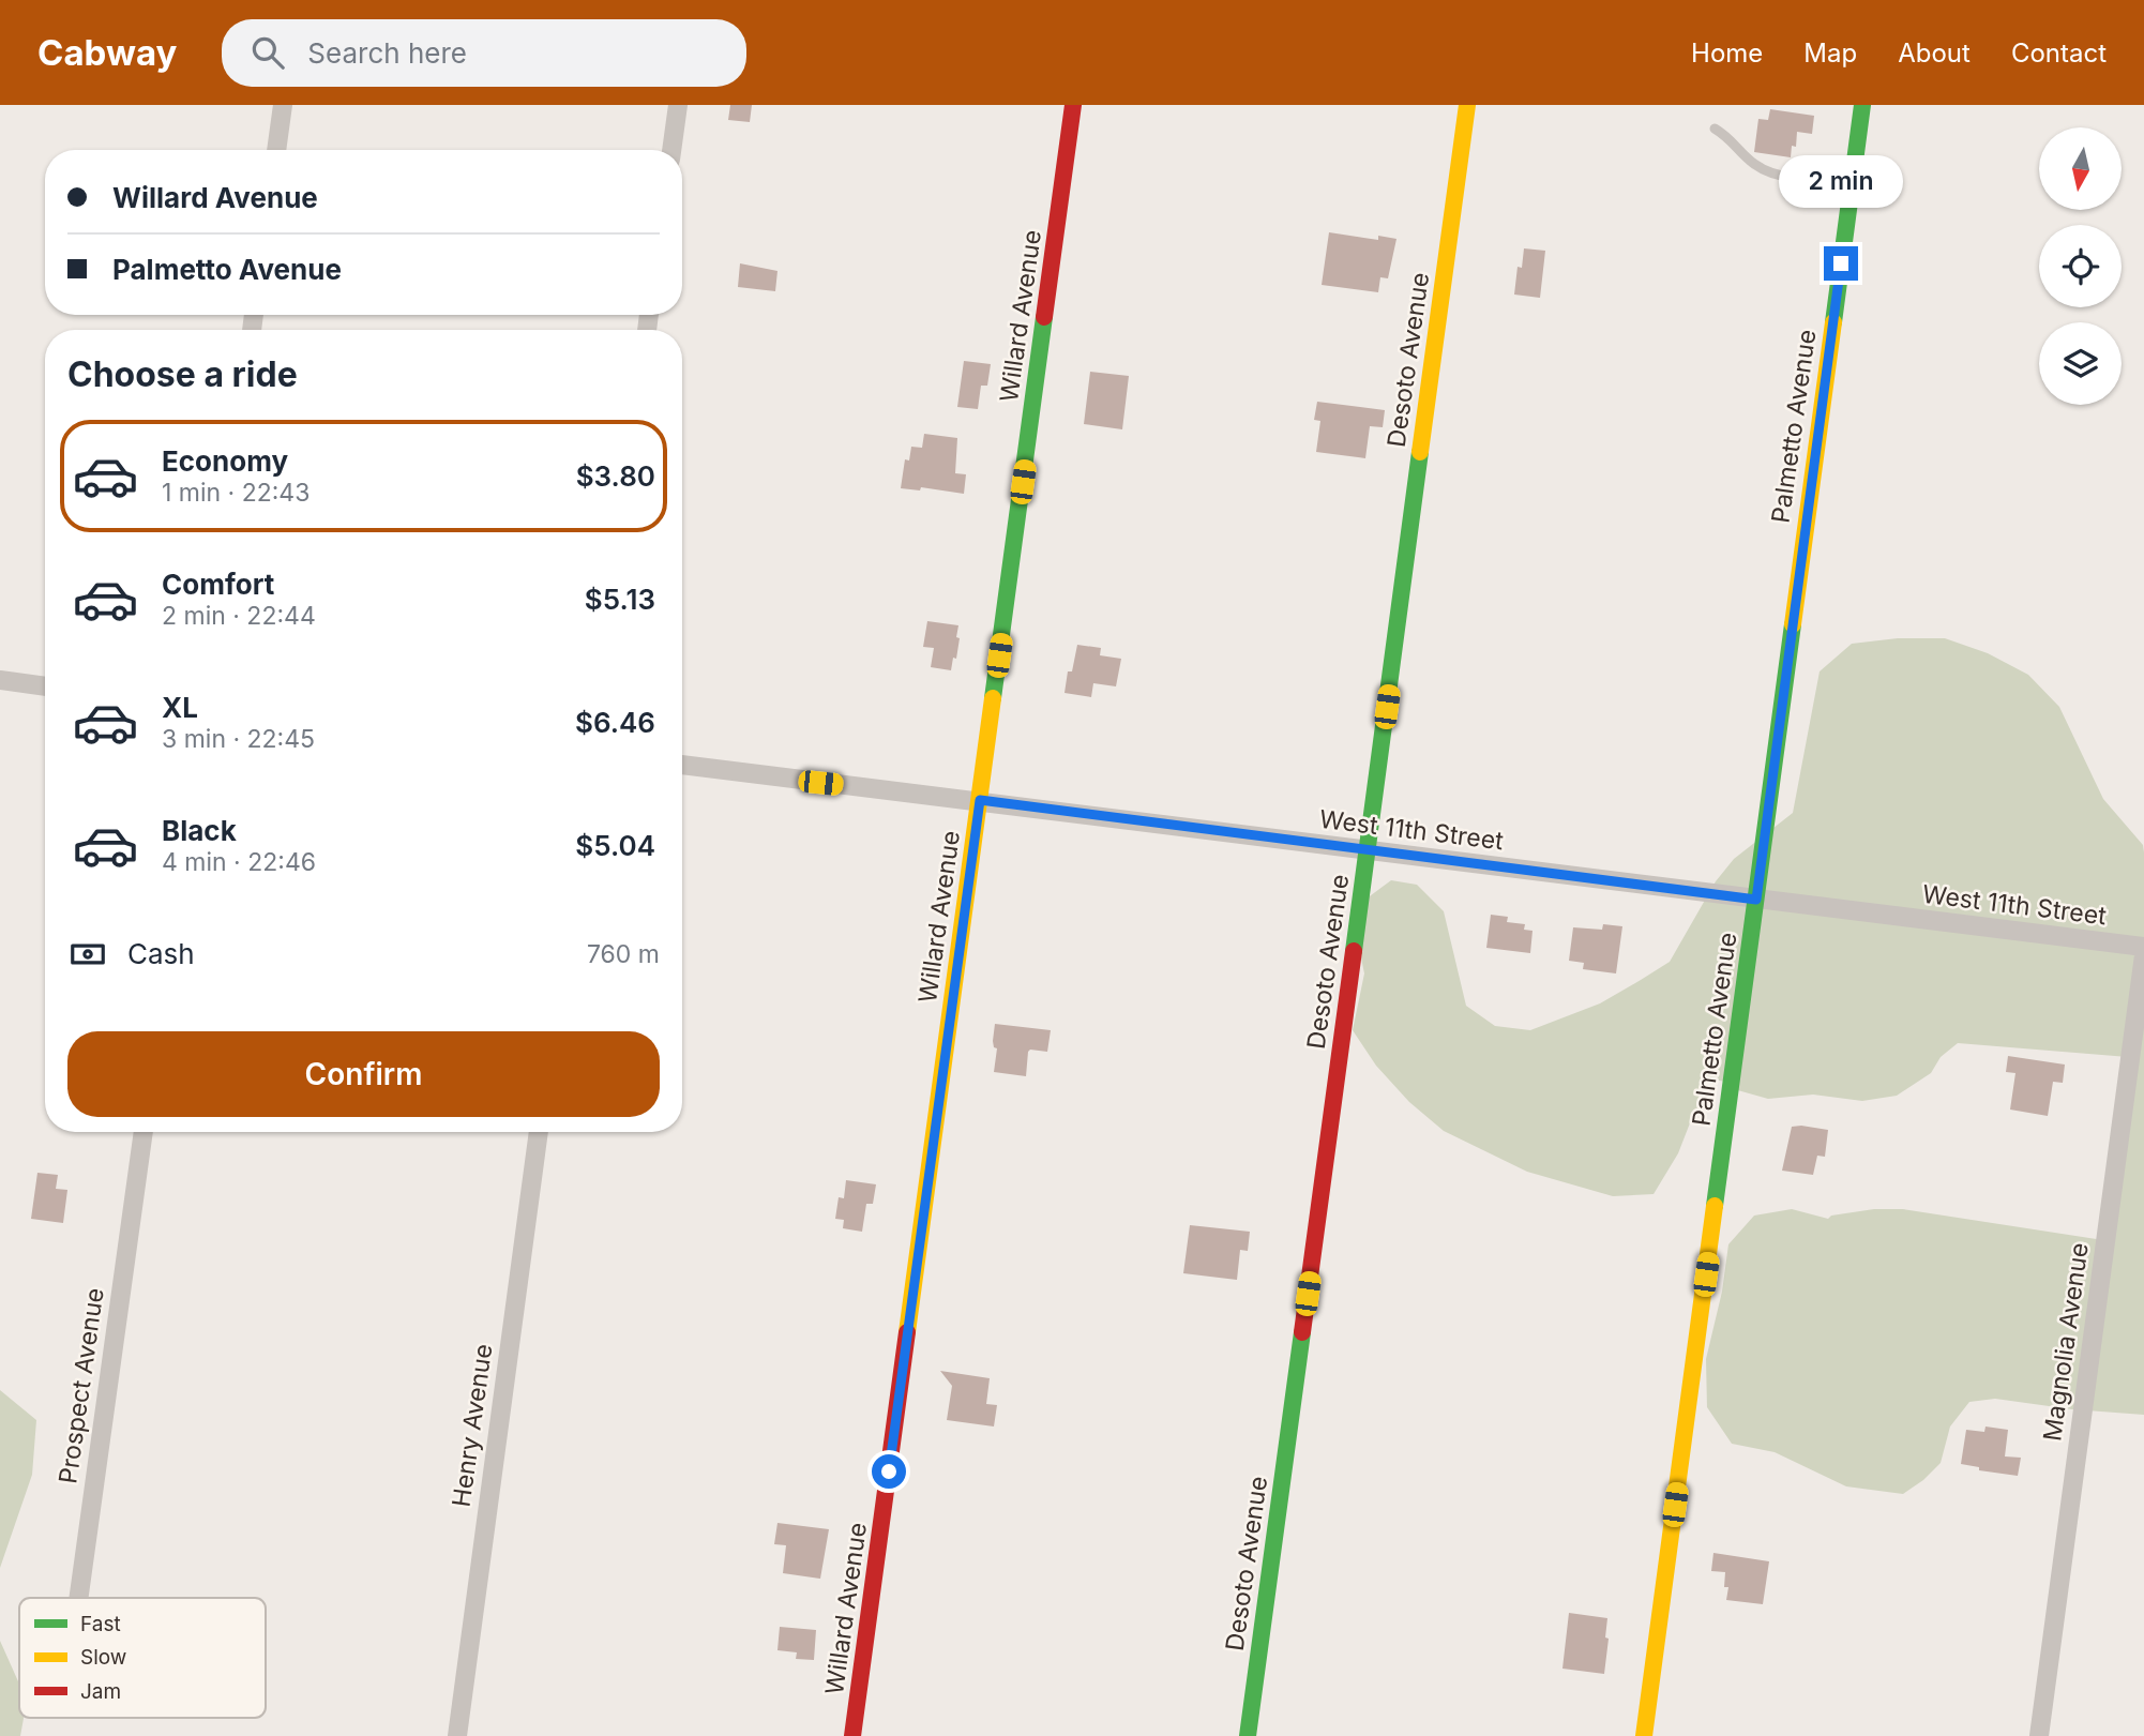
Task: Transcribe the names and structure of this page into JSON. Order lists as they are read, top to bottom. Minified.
{"streets":{"street":["Willard Avenue","Desoto Avenue","Palmetto Avenue","West 11th Street","Magnolia Avenue","Prospect Avenue","Henry Avenue"]},"crossings":[["Willard Avenue","West 11th Street"],["Desoto Avenue","West 11th Street"],["Palmetto Avenue","West 11th Street"]],"legend":["Fast","Slow","Jam"],"north":"bottom","page":{"header":"Cabway","search":"Search here","nav":["Home","Map","About","Contact"],"banner":["Willard Avenue","Palmetto Avenue"],"bubble":"2 min","heading":"Choose a ride","list":[{"name":"Economy","note":"1 min · 22:43","value":"$3.80"},{"name":"Comfort","note":"2 min · 22:44","value":"$5.13"},{"name":"XL","note":"3 min · 22:45","value":"$6.46"},{"name":"Black","note":"4 min · 22:46","value":"$5.04"}],"pay":["Cash","760 m"],"buttons":"Confirm"}}
